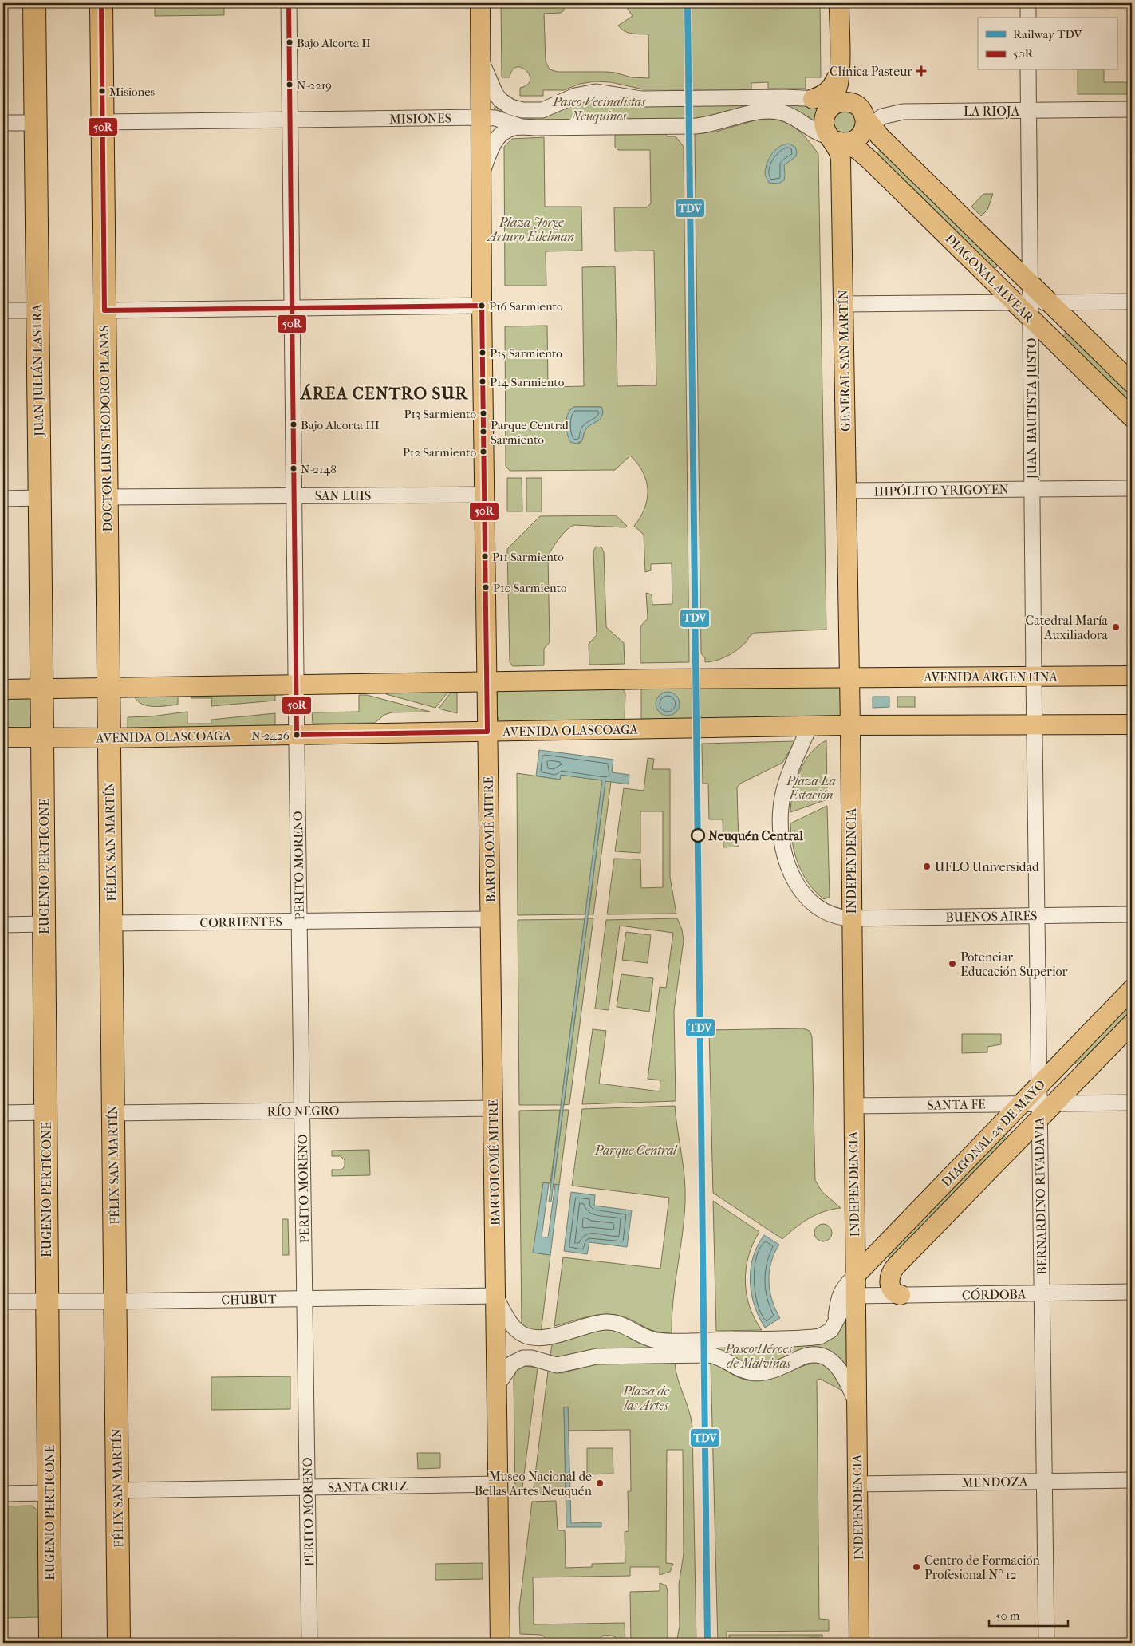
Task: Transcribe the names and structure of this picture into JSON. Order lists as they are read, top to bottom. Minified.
{"streets":{"highway":["JUAN JULIÁN LASTRA","DOCTOR LUIS TEODORO PLANAS","FÉLIX SAN MARTÍN","EUGENIO PERTICONE"],"main road":["DIAGONAL ALVEAR","GENERAL SAN MARTÍN","AVENIDA ARGENTINA","AVENIDA OLASCOAGA","BARTOLOMÉ MITRE","INDEPENDENCIA","DIAGONAL 25 DE MAYO"],"street":["LA RIOJA","MISIONES","JUAN BAUTISTA JUSTO","HIPÓLITO YRIGOYEN","SAN LUIS","PERITO MORENO","BUENOS AIRES","CORRIENTES","SANTA FE","RÍO NEGRO","BERNARDINO RIVADAVIA","CÓRDOBA","CHUBUT","MENDOZA","SANTA CRUZ"]},"crossings":[["LA RIOJA","DIAGONAL ALVEAR"],["LA RIOJA","GENERAL SAN MARTÍN"],["LA RIOJA","JUAN BAUTISTA JUSTO"],["MISIONES","DOCTOR LUIS TEODORO PLANAS"],["MISIONES","BARTOLOMÉ MITRE"],["MISIONES","PERITO MORENO"],["DIAGONAL ALVEAR","GENERAL SAN MARTÍN"],["DIAGONAL ALVEAR","JUAN BAUTISTA JUSTO"],["GENERAL SAN MARTÍN","HIPÓLITO YRIGOYEN"],["GENERAL SAN MARTÍN","AVENIDA ARGENTINA"],["GENERAL SAN MARTÍN","AVENIDA OLASCOAGA"],["GENERAL SAN MARTÍN","INDEPENDENCIA"],["JUAN JULIÁN LASTRA","AVENIDA OLASCOAGA"],["JUAN JULIÁN LASTRA","EUGENIO PERTICONE"],["JUAN BAUTISTA JUSTO","HIPÓLITO YRIGOYEN"],["JUAN BAUTISTA JUSTO","AVENIDA ARGENTINA"],["JUAN BAUTISTA JUSTO","BERNARDINO RIVADAVIA"],["DOCTOR LUIS TEODORO PLANAS","SAN LUIS"],["DOCTOR LUIS TEODORO PLANAS","FÉLIX SAN MARTÍN"],["SAN LUIS","BARTOLOMÉ MITRE"],["SAN LUIS","PERITO MORENO"],["AVENIDA ARGENTINA","BERNARDINO RIVADAVIA"],["AVENIDA OLASCOAGA","BARTOLOMÉ MITRE"],["AVENIDA OLASCOAGA","FÉLIX SAN MARTÍN"],["AVENIDA OLASCOAGA","INDEPENDENCIA"],["AVENIDA OLASCOAGA","PERITO MORENO"],["AVENIDA OLASCOAGA","EUGENIO PERTICONE"],["AVENIDA OLASCOAGA","BUENOS AIRES"],["BARTOLOMÉ MITRE","CORRIENTES"],["BARTOLOMÉ MITRE","RÍO NEGRO"],["BARTOLOMÉ MITRE","CHUBUT"],["BARTOLOMÉ MITRE","SANTA CRUZ"],["FÉLIX SAN MARTÍN","CORRIENTES"],["FÉLIX SAN MARTÍN","RÍO NEGRO"],["FÉLIX SAN MARTÍN","CHUBUT"],["FÉLIX SAN MARTÍN","SANTA CRUZ"],["INDEPENDENCIA","BUENOS AIRES"],["INDEPENDENCIA","SANTA FE"],["INDEPENDENCIA","DIAGONAL 25 DE MAYO"],["INDEPENDENCIA","CÓRDOBA"],["INDEPENDENCIA","MENDOZA"],["PERITO MORENO","CORRIENTES"],["PERITO MORENO","RÍO NEGRO"],["PERITO MORENO","CHUBUT"],["PERITO MORENO","SANTA CRUZ"],["EUGENIO PERTICONE","CHUBUT"],["BUENOS AIRES","BERNARDINO RIVADAVIA"],["SANTA FE","DIAGONAL 25 DE MAYO"],["SANTA FE","BERNARDINO RIVADAVIA"],["DIAGONAL 25 DE MAYO","BERNARDINO RIVADAVIA"],["DIAGONAL 25 DE MAYO","CÓRDOBA"],["BERNARDINO RIVADAVIA","CÓRDOBA"],["BERNARDINO RIVADAVIA","MENDOZA"]],"districts":["ÁREA CENTRO SUR"],"parks":["Paseo Vecinalistas Neuquinos","Plaza Jorge Arturo Edelman","Plaza La Estación","Parque Central","Paseo Héroes de Malvinas","Plaza de las Artes"],"places":{"other":["Bajo Alcorta II","N-2219","Misiones","P16 Sarmiento","P15 Sarmiento","P14 Sarmiento","P13 Sarmiento","Bajo Alcorta III","Parque Central Sarmiento","P12 Sarmiento","N-2148","P11 Sarmiento","P10 Sarmiento","Catedral María Auxiliadora","N-2426","Neuquén Central","UFLO Universidad","Potenciar Educación Superior","Museo Nacional de Bellas Artes Neuquén","Centro de Formación Profesional N° 12"],"health":["Clínica Pasteur"]},"lines":["rail line TDV","transit line 50R"],"legend":["Railway TDV","50R"],"scale_bar":"50 m"}
